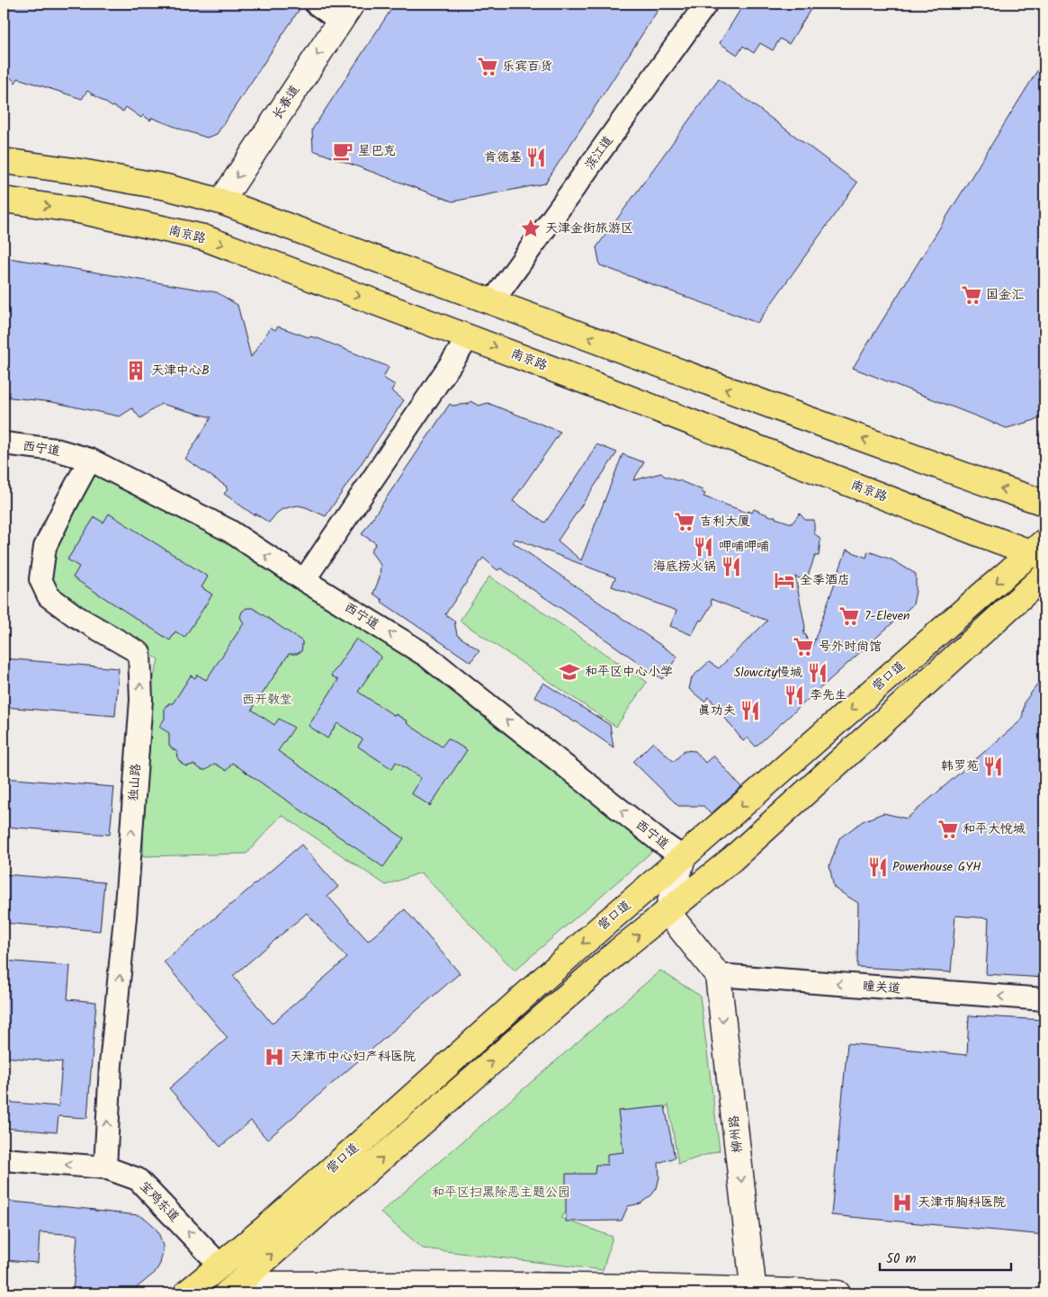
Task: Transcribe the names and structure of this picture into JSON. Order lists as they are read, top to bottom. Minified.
{"streets":{"main road":["南京路","营口道"],"street":["长春道","滨江道","西宁道","独山路","瞳关道","柳州路","宝鸡东道"]},"crossings":[["南京路","营口道"],["西宁道","营口道"],["西宁道","独山路"],["营口道","宝鸡东道"],["独山路","宝鸡东道"],["瞳关道","柳州路"]],"one_way":["长春道","西宁道","独山路","瞳关道","柳州路","宝鸡东道"],"parks":["西开教堂","和平区扫黑除恶主题公园"],"places":{"supermarket":["乐宾百货","国金汇","吉利大厦","7-Eleven","号外时尚馆","和平大悦城"],"cafe":["星巴克"],"restaurant":["肯德基","呷哺呷哺","海底捞火锅","Slowcity慢城","李先生","真功夫","韩罗苑","Powerhouse GYH"],"place":["天津金街旅游区"],"building":["天津中心B"],"hotel":["全季酒店"],"school or university":["和平区中心小学"],"hospital":["天津市中心妇产科医院","天津市胸科医院"]},"scale_bar":"50 m"}
